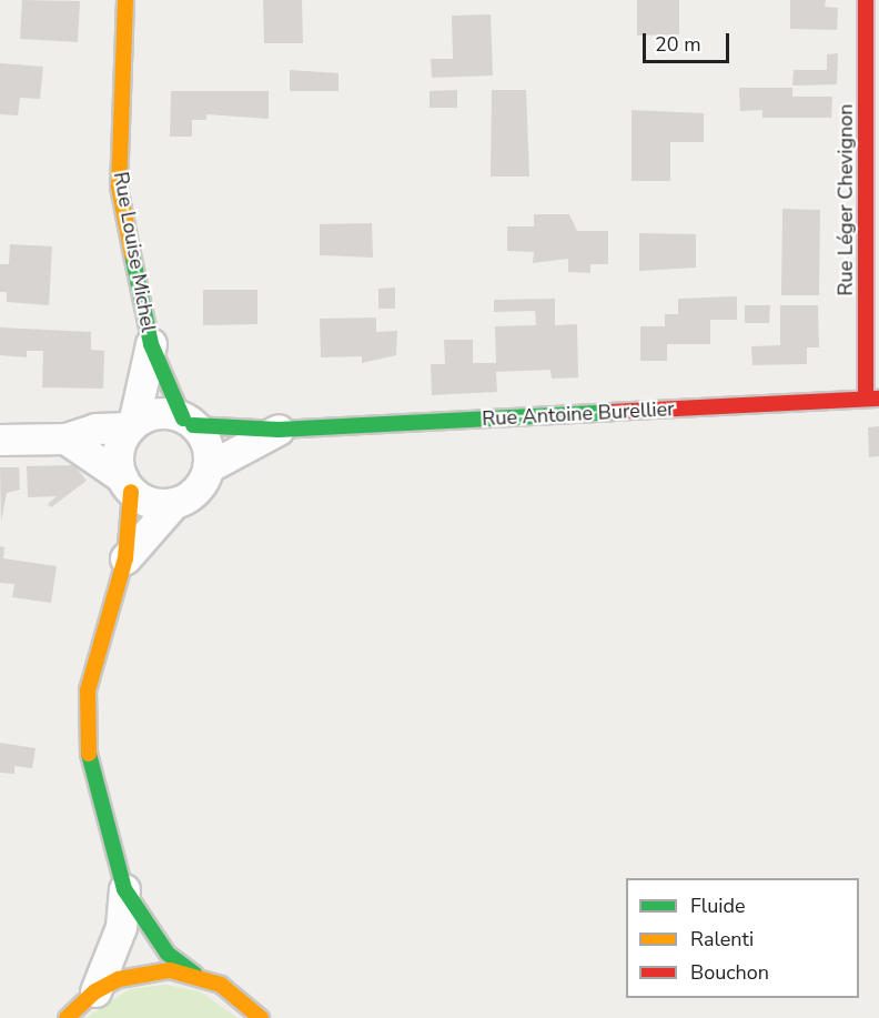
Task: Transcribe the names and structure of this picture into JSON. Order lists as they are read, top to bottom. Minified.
{"streets":{"street":["Rue Léger Chevignon","Rue Louise Michel","Rue Antoine Burellier"]},"crossings":[["Rue Léger Chevignon","Rue Antoine Burellier"],["Rue Louise Michel","Rue Antoine Burellier"]],"legend":["Fluide","Ralenti","Bouchon"],"scale_bar":"20 m"}
